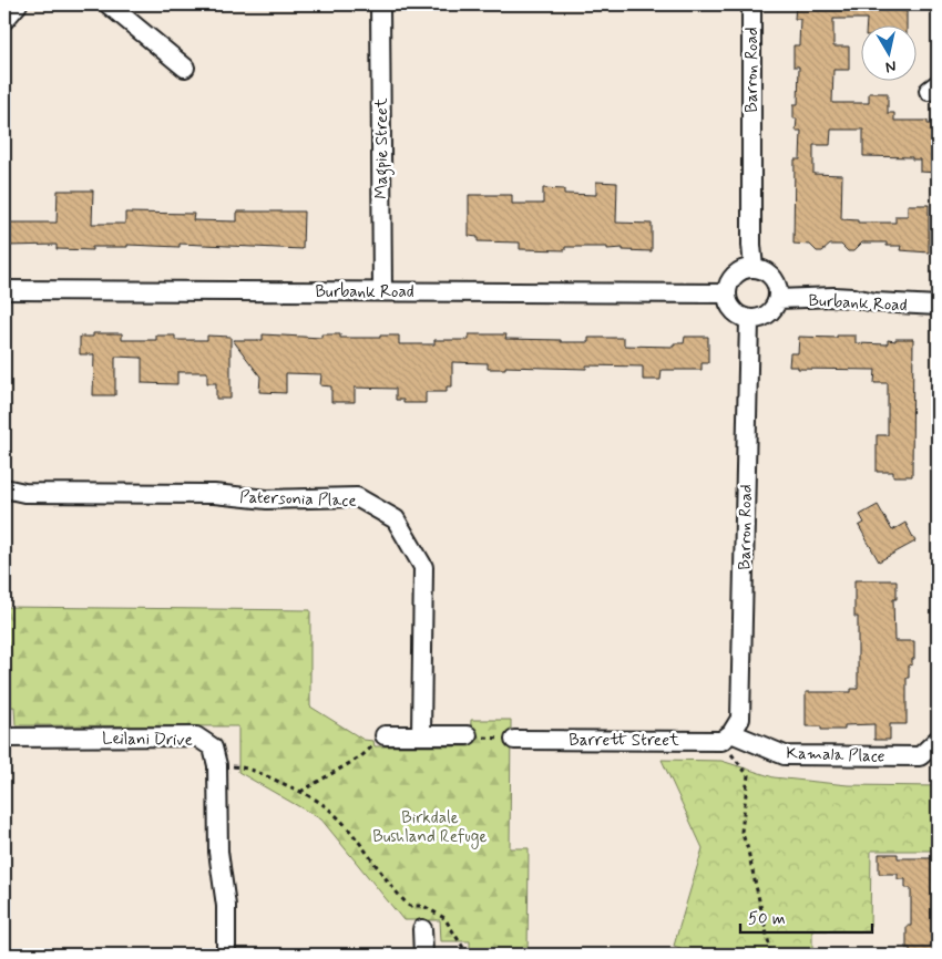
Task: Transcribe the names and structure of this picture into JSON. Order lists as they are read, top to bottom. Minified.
{"streets":{"street":["Barron Road","Magpie Street","Burbank Road","Patersonia Place","Leilani Drive","Barrett Street","Kamala Place"]},"crossings":[["Barron Road","Burbank Road"],["Barron Road","Barrett Street"],["Barron Road","Kamala Place"],["Magpie Street","Burbank Road"],["Barrett Street","Kamala Place"]],"parks":["Birkdale Bushland Refuge"],"scale_bar":"50 m","north":"bottom"}
